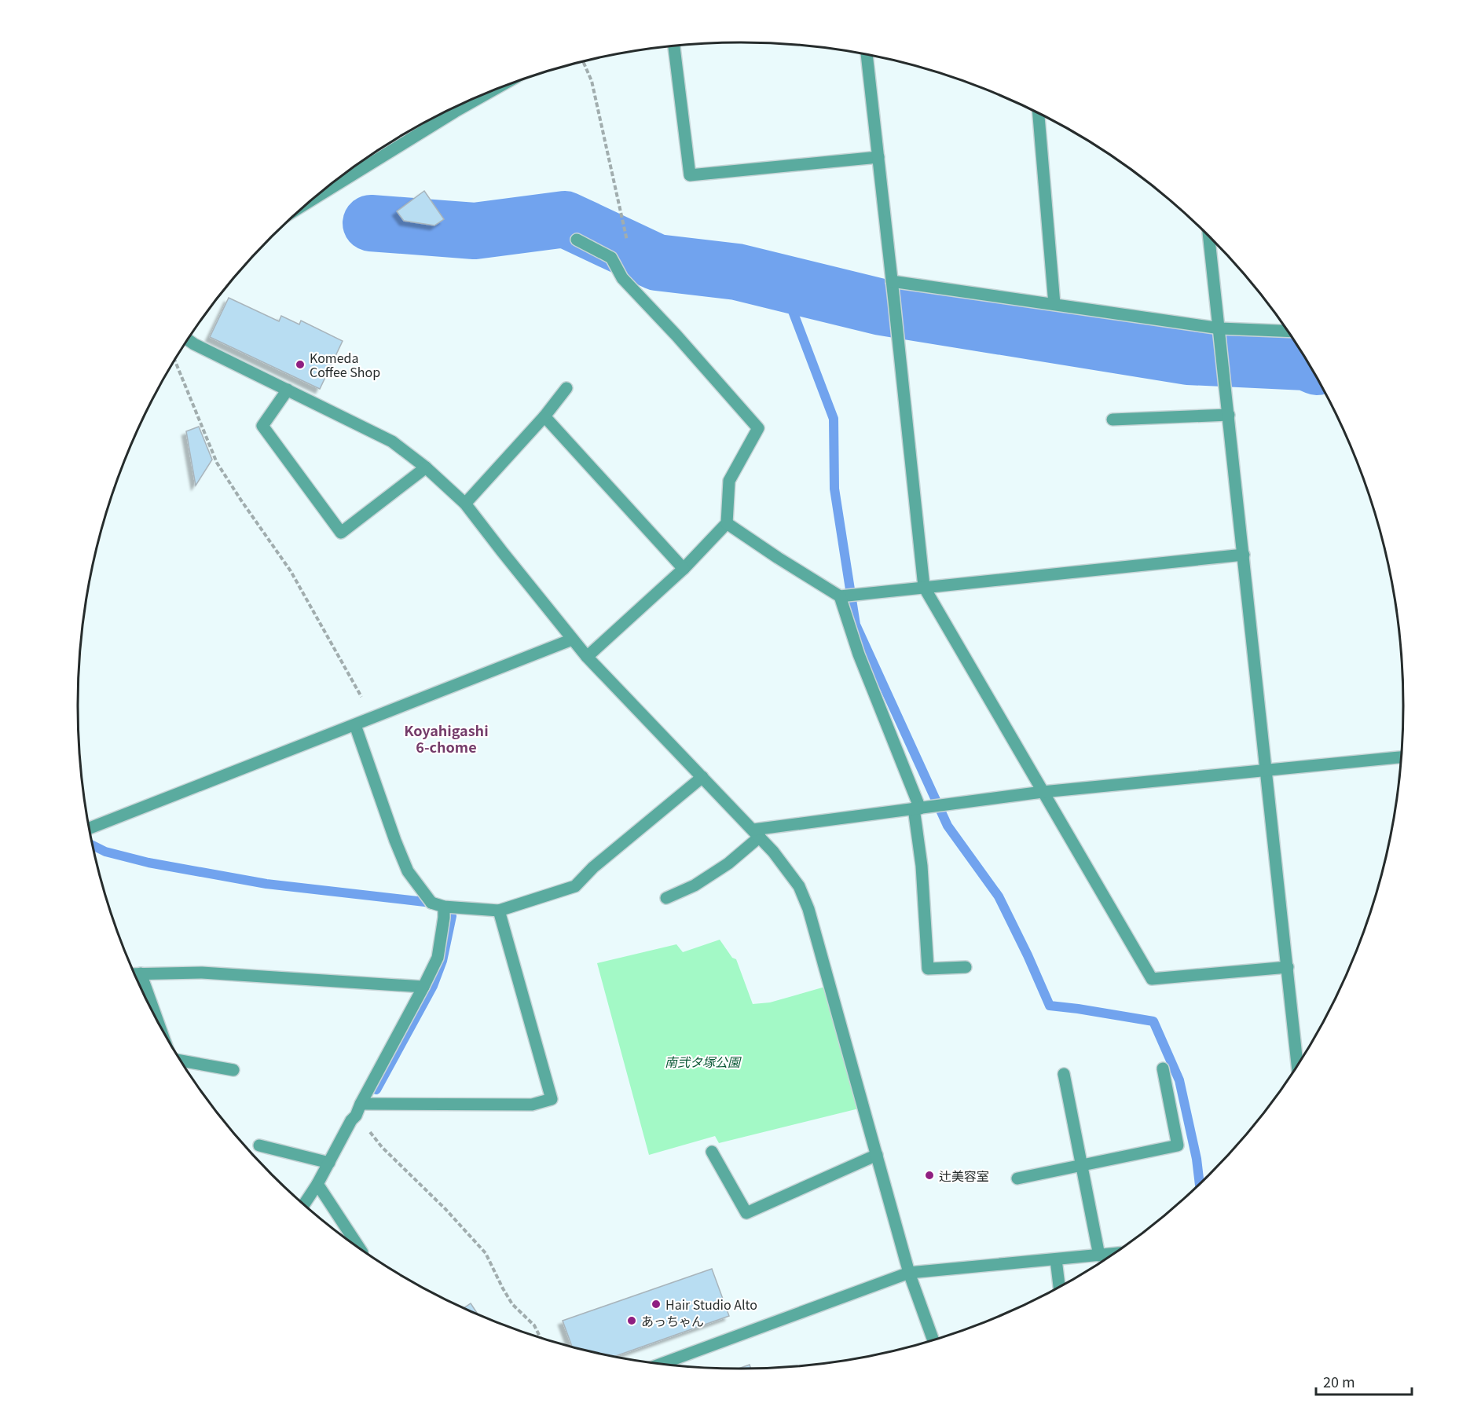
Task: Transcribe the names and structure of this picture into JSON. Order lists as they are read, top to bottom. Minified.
{"districts":["Koyahigashi 6-chome"],"parks":["南弐タ塚公園"],"places":["Komeda Coffee Shop","辻美容室","Hair Studio Alto","あっちゃん"],"scale_bar":"20 m"}
